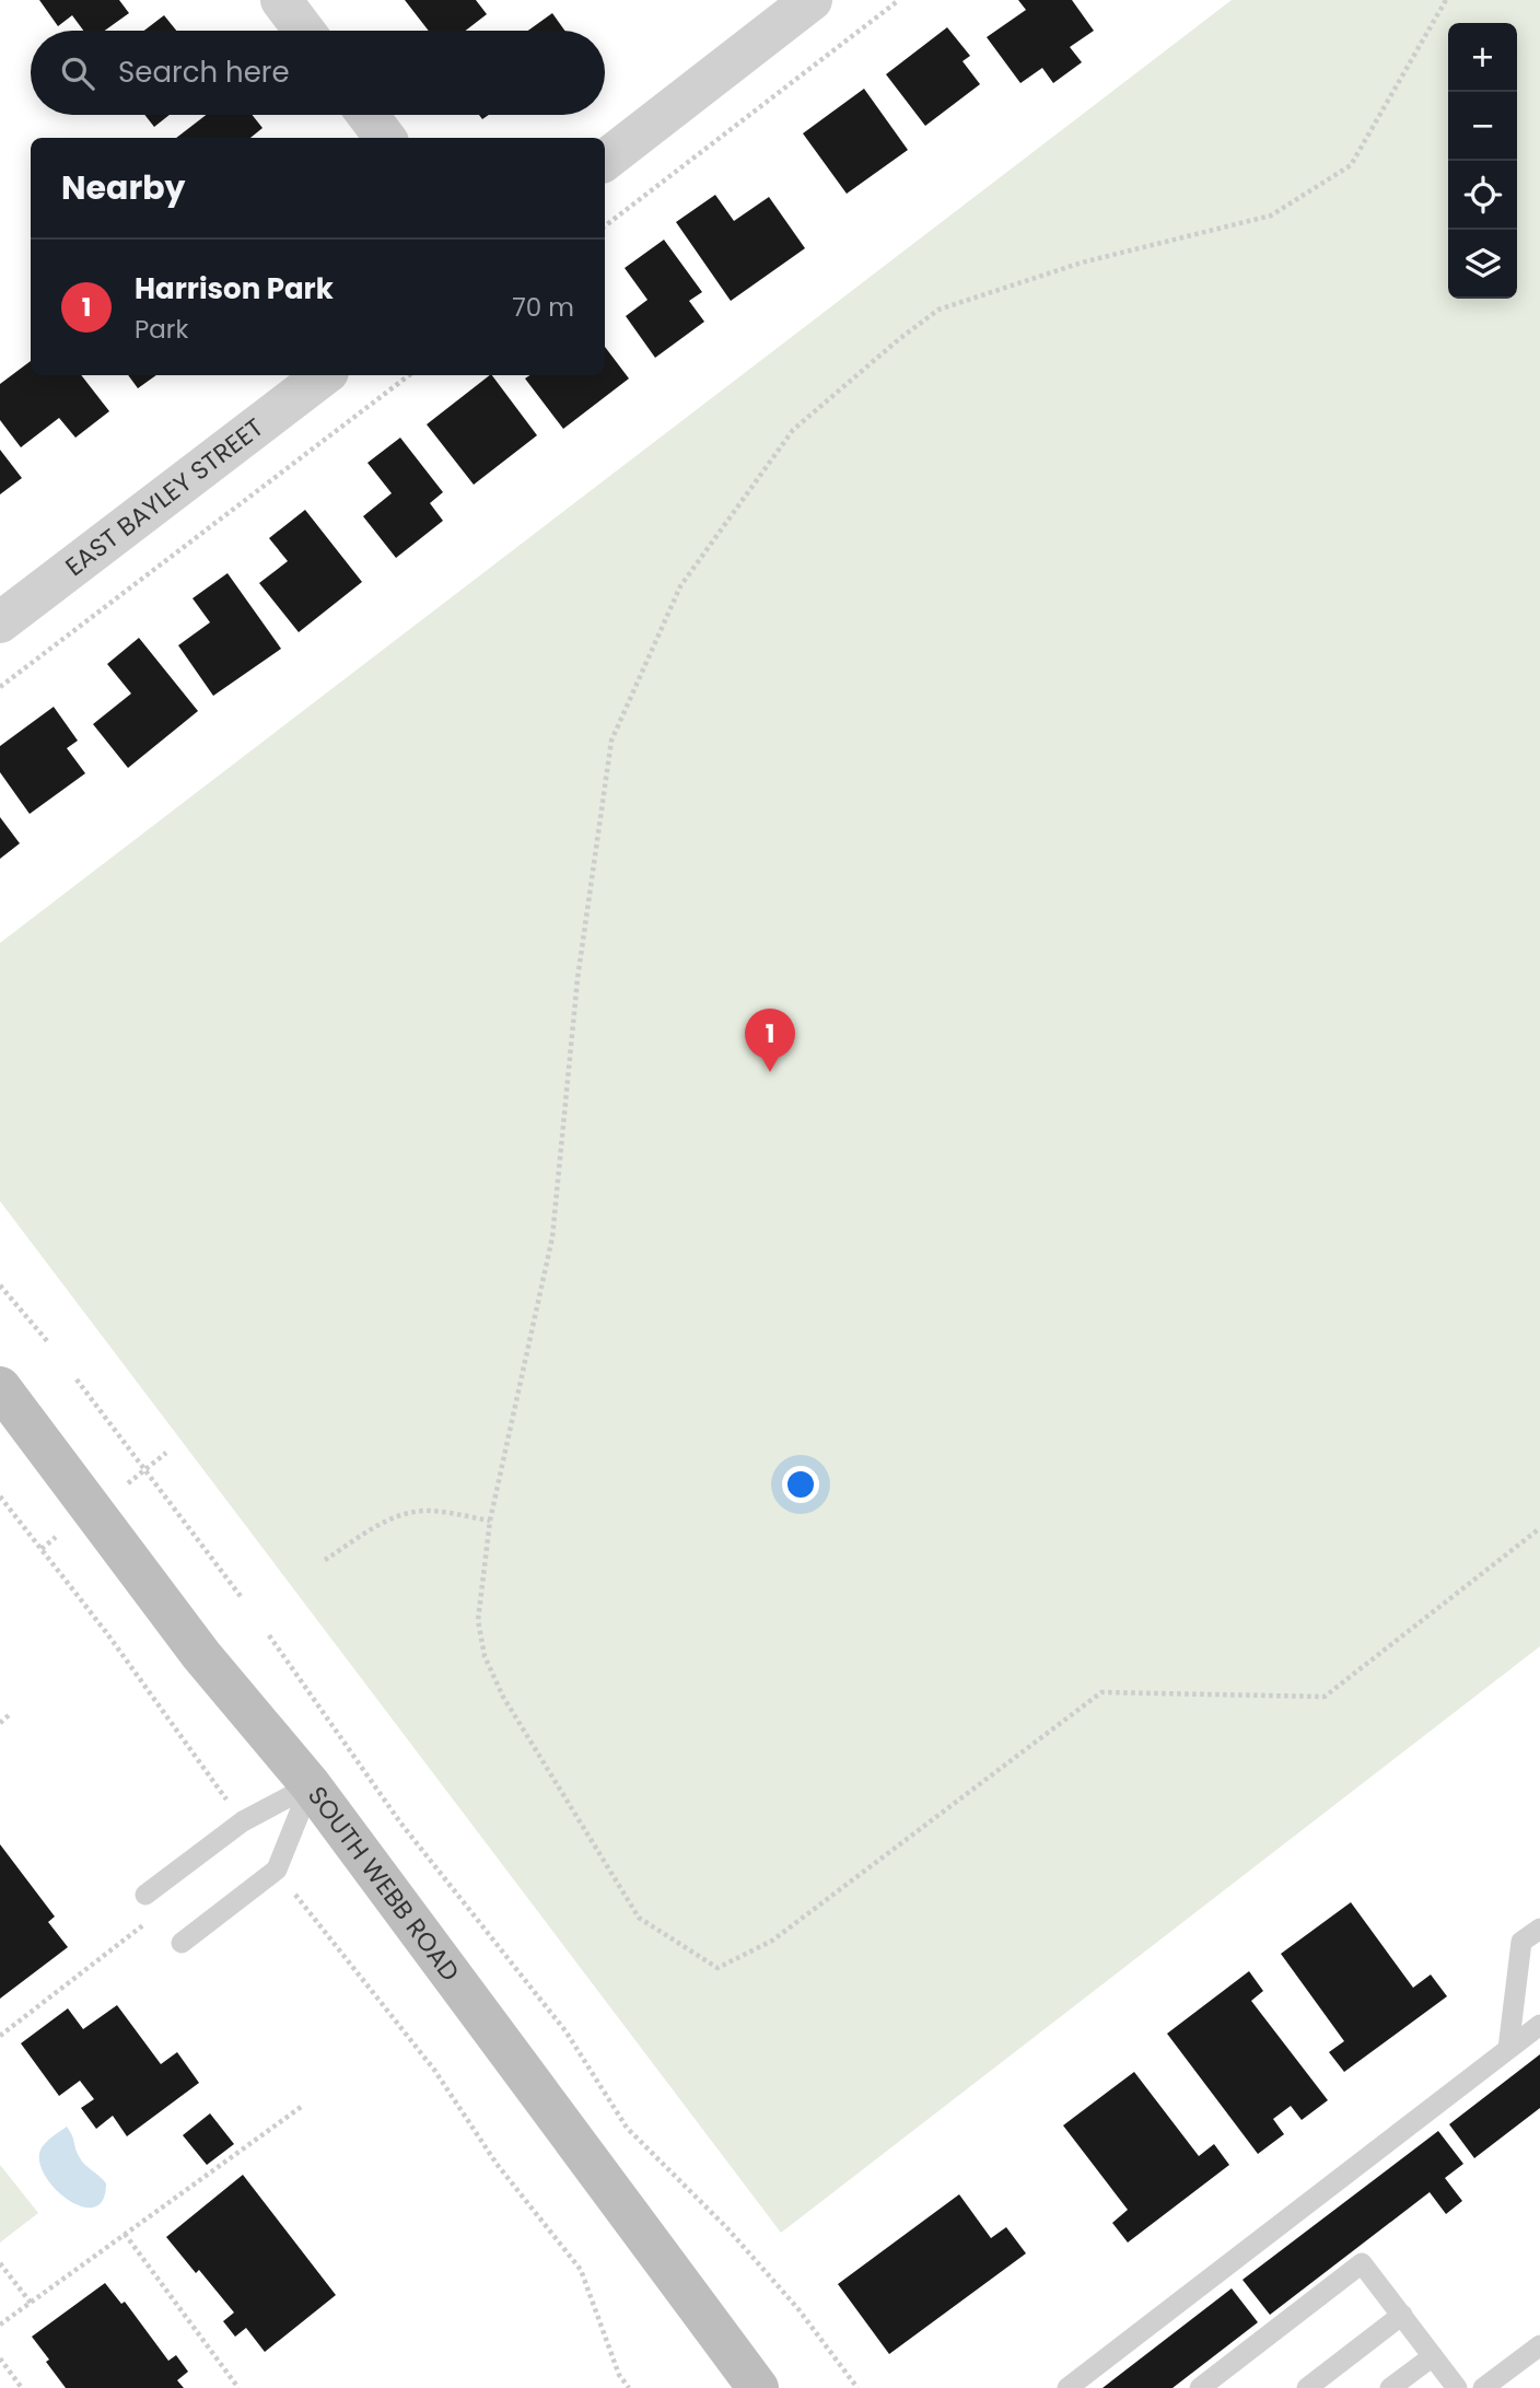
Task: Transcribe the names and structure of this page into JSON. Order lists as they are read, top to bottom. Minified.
{"streets":{"main road":["SOUTH WEBB ROAD"],"street":["EAST BAYLEY STREET"]},"page":{"map_buttons":["+","−"],"search":"Search here","heading":"Nearby","list":[{"mark":"1","name":"Harrison Park","note":"Park","value":"70 m"}],"pins":"1"}}
